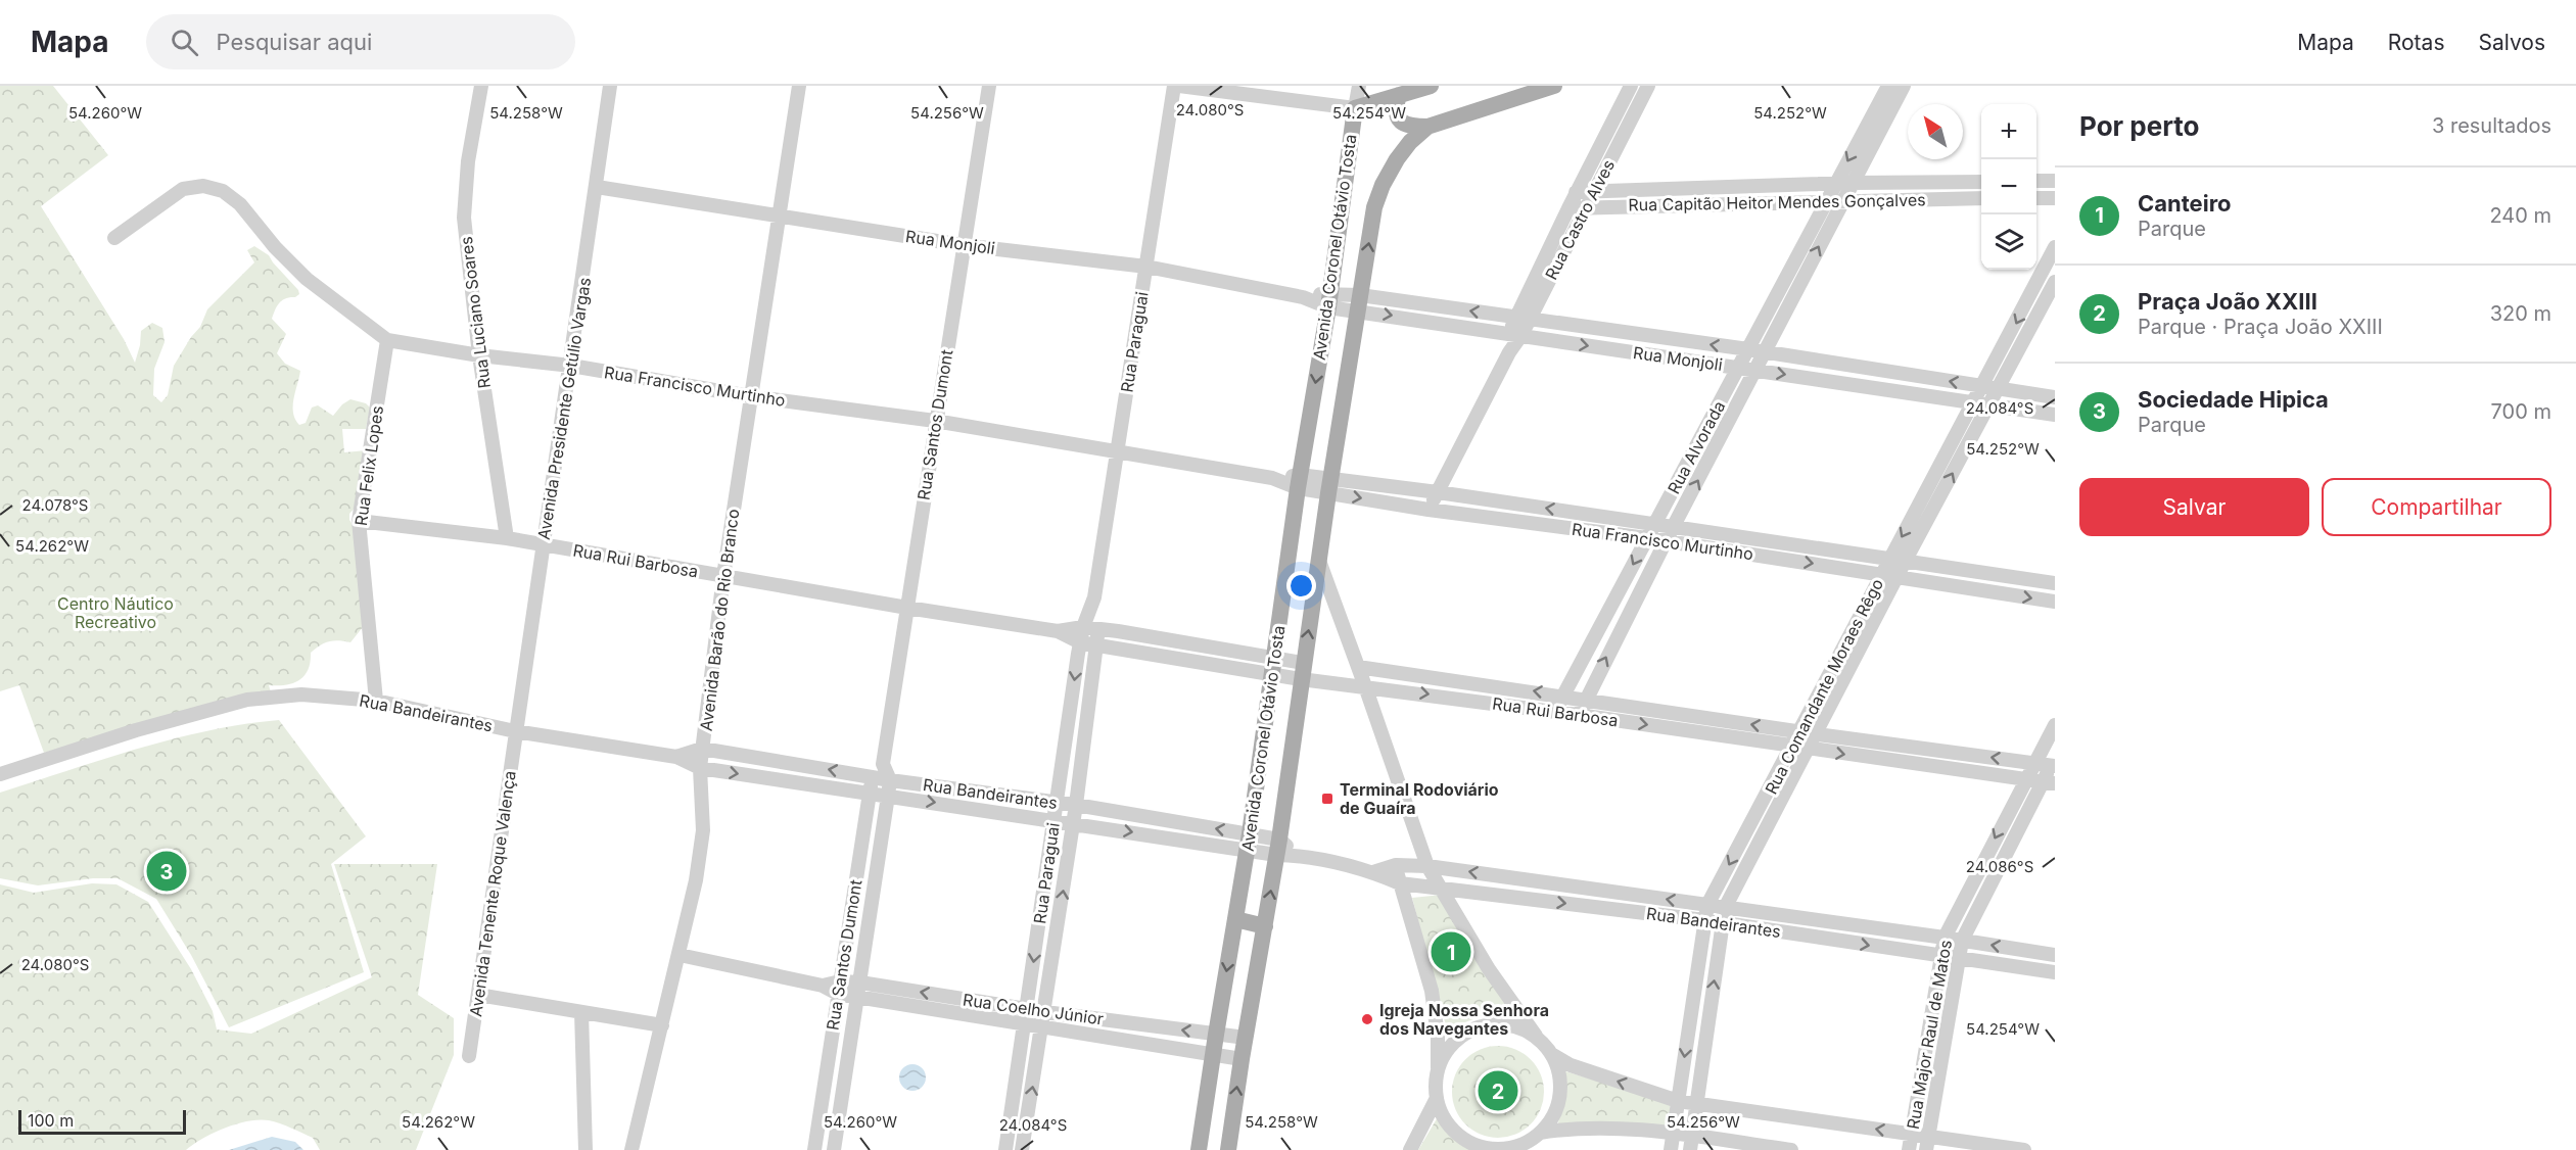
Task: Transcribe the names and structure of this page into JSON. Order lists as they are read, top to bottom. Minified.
{"streets":{"main road":["Avenida Coronel Otávio Tosta"],"street":["Rua Capitão Heitor Mendes Gonçalves","Rua Castro Alves","Rua Monjoli","Rua Luciano Soares","Rua Paraguai","Rua Francisco Murtinho","Avenida Presidente Getúlio Vargas","Rua Santos Dumont","Rua Alvorada","Rua Felix Lopes","Rua Rui Barbosa","Avenida Barão do Rio Branco","Rua Comandante Moraes Rêgo","Rua Bandeirantes","Avenida Tenente Roque Valença","Rua Coelho Júnior","Rua Major Raul de Matos"]},"crossings":[["Rua Capitão Heitor Mendes Gonçalves","Rua Castro Alves"],["Rua Capitão Heitor Mendes Gonçalves","Rua Alvorada"],["Rua Castro Alves","Rua Monjoli"],["Rua Castro Alves","Rua Francisco Murtinho"],["Rua Monjoli","Avenida Coronel Otávio Tosta"],["Rua Monjoli","Rua Paraguai"],["Rua Monjoli","Avenida Presidente Getúlio Vargas"],["Rua Monjoli","Rua Santos Dumont"],["Rua Monjoli","Rua Alvorada"],["Rua Monjoli","Avenida Barão do Rio Branco"],["Rua Monjoli","Rua Comandante Moraes Rêgo"],["Avenida Coronel Otávio Tosta","Rua Francisco Murtinho"],["Avenida Coronel Otávio Tosta","Rua Rui Barbosa"],["Avenida Coronel Otávio Tosta","Rua Bandeirantes"],["Avenida Coronel Otávio Tosta","Rua Coelho Júnior"],["Rua Luciano Soares","Rua Francisco Murtinho"],["Rua Luciano Soares","Rua Rui Barbosa"],["Rua Paraguai","Rua Francisco Murtinho"],["Rua Paraguai","Rua Rui Barbosa"],["Rua Paraguai","Rua Bandeirantes"],["Rua Paraguai","Rua Coelho Júnior"],["Rua Francisco Murtinho","Avenida Presidente Getúlio Vargas"],["Rua Francisco Murtinho","Rua Santos Dumont"],["Rua Francisco Murtinho","Rua Alvorada"],["Rua Francisco Murtinho","Rua Felix Lopes"],["Rua Francisco Murtinho","Avenida Barão do Rio Branco"],["Rua Francisco Murtinho","Rua Comandante Moraes Rêgo"],["Avenida Presidente Getúlio Vargas","Rua Rui Barbosa"],["Avenida Presidente Getúlio Vargas","Rua Bandeirantes"],["Avenida Presidente Getúlio Vargas","Avenida Tenente Roque Valença"],["Rua Santos Dumont","Rua Rui Barbosa"],["Rua Santos Dumont","Rua Bandeirantes"],["Rua Santos Dumont","Rua Coelho Júnior"],["Rua Alvorada","Rua Rui Barbosa"],["Rua Felix Lopes","Rua Rui Barbosa"],["Rua Felix Lopes","Rua Bandeirantes"],["Rua Rui Barbosa","Avenida Barão do Rio Branco"],["Rua Rui Barbosa","Rua Comandante Moraes Rêgo"],["Rua Rui Barbosa","Rua Major Raul de Matos"],["Avenida Barão do Rio Branco","Rua Bandeirantes"],["Avenida Barão do Rio Branco","Rua Coelho Júnior"],["Rua Comandante Moraes Rêgo","Rua Bandeirantes"],["Rua Bandeirantes","Avenida Tenente Roque Valença"],["Rua Bandeirantes","Rua Major Raul de Matos"]],"parks":["Centro Náutico Recreativo"],"places":{"transit":["Terminal Rodoviário de Guaíra"],"other":["Igreja Nossa Senhora dos Navegantes"]},"scale_bar":"100 m","north":"top left","page":{"header":"Mapa","search":"Pesquisar aqui","nav":["Mapa","Rotas","Salvos"],"heading":["Por perto","3 resultados"],"map_buttons":["+","−"],"list":[{"mark":"1","name":"Canteiro","note":"Parque","value":"240 m"},{"mark":"2","name":"Praça João XXIII","note":"Parque · Praça João XXIII","value":"320 m"},{"mark":"3","name":"Sociedade Hipica","note":"Parque","value":"700 m"}],"buttons":["Salvar","Compartilhar"],"pins":["3","1","2"],"scale":"100 m"},"coordinates":["24.080°S","54.260°W","54.258°W","54.256°W","54.254°W","54.252°W","24.084°S","24.078°S","54.262°W","24.086°S"]}
